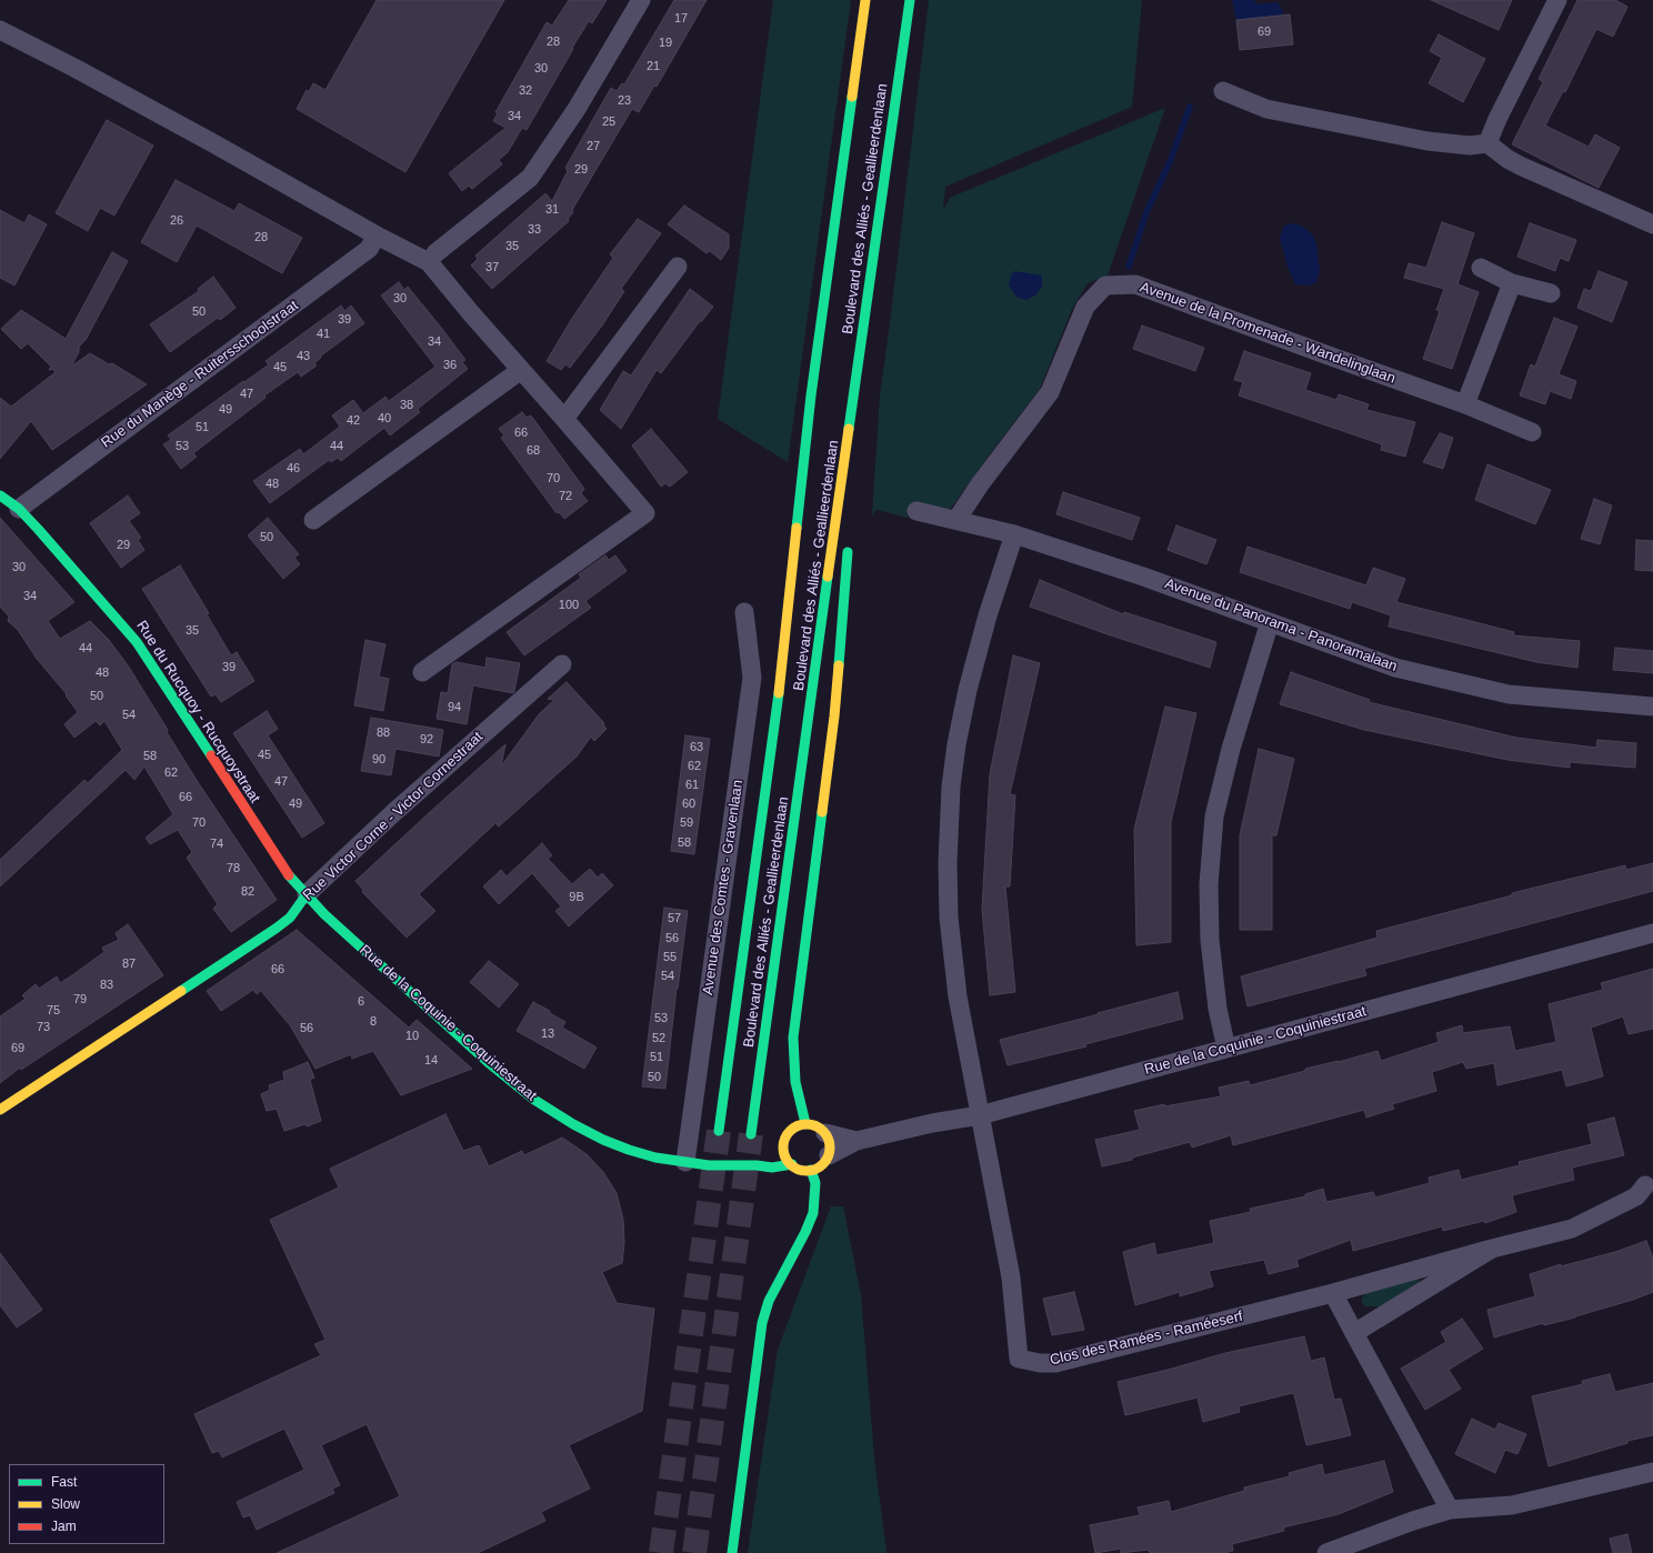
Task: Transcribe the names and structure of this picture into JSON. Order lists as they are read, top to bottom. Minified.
{"streets":{"main road":["Boulevard des Alliés - Geallieerdenlaan","Rue du Rucquoy - Rucquoystraat","Rue Victor Corne - Victor Cornestraat","Rue de la Coquinie - Coquiniestraat"],"street":["Avenue de la Promenade - Wandelinglaan","Rue du Manège - Ruitersschoolstraat","Avenue du Panorama - Panoramalaan","Avenue des Comtes - Gravenlaan","Clos des Ramées - Raméeserf"]},"crossings":[["Avenue de la Promenade - Wandelinglaan","Avenue du Panorama - Panoramalaan"],["Rue du Manège - Ruitersschoolstraat","Rue du Rucquoy - Rucquoystraat"],["Rue du Rucquoy - Rucquoystraat","Rue Victor Corne - Victor Cornestraat"],["Rue du Rucquoy - Rucquoystraat","Rue de la Coquinie - Coquiniestraat"],["Rue Victor Corne - Victor Cornestraat","Rue de la Coquinie - Coquiniestraat"],["Avenue des Comtes - Gravenlaan","Rue de la Coquinie - Coquiniestraat"],["Rue de la Coquinie - Coquiniestraat","Clos des Ramées - Raméeserf"]],"house_numbers":["17","69","28","19","21","30","32","23","34","25","27","29","31","26","33","28","35","37","30","50","39","41","34","43","36","45","47","38","49","40","42","51","66","53","44","68","46","70","48","72","50","29","30","34","100","35","44","39","48","50","94","54","88","92","63","45","58","90","62","62","47","61","66","49","60","70","59","58","74","78","82","9B","57","56","55","87","66","54","83","79","6","75","53","8","73","56","13","10","52","69","51","14","50"],"legend":["Fast","Slow","Jam"]}
